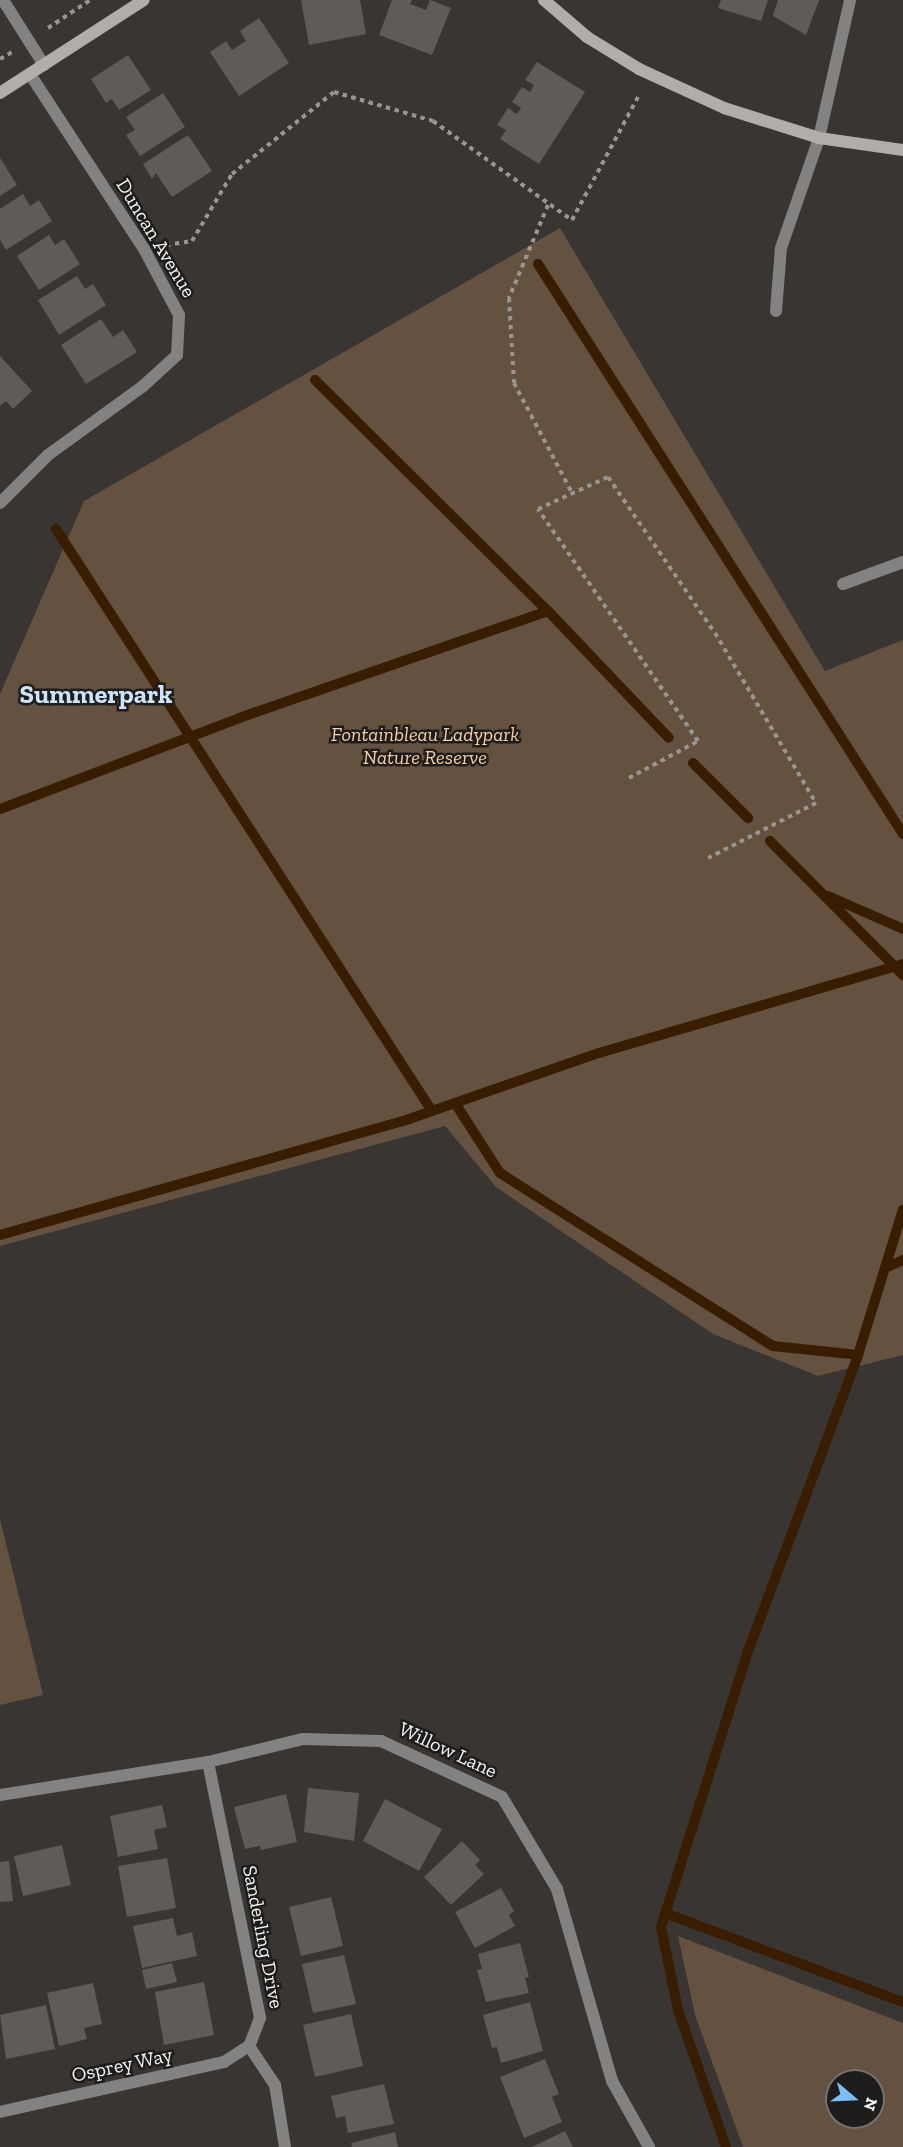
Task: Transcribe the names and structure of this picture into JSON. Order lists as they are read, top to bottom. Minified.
{"streets":{"street":["Duncan Avenue","Willow Lane","Sanderling Drive","Osprey Way"]},"crossings":[["Willow Lane","Sanderling Drive"],["Sanderling Drive","Osprey Way"]],"districts":["Summerpark"],"parks":["Fontainbleau Ladypark Nature Reserve"],"north":"right"}
